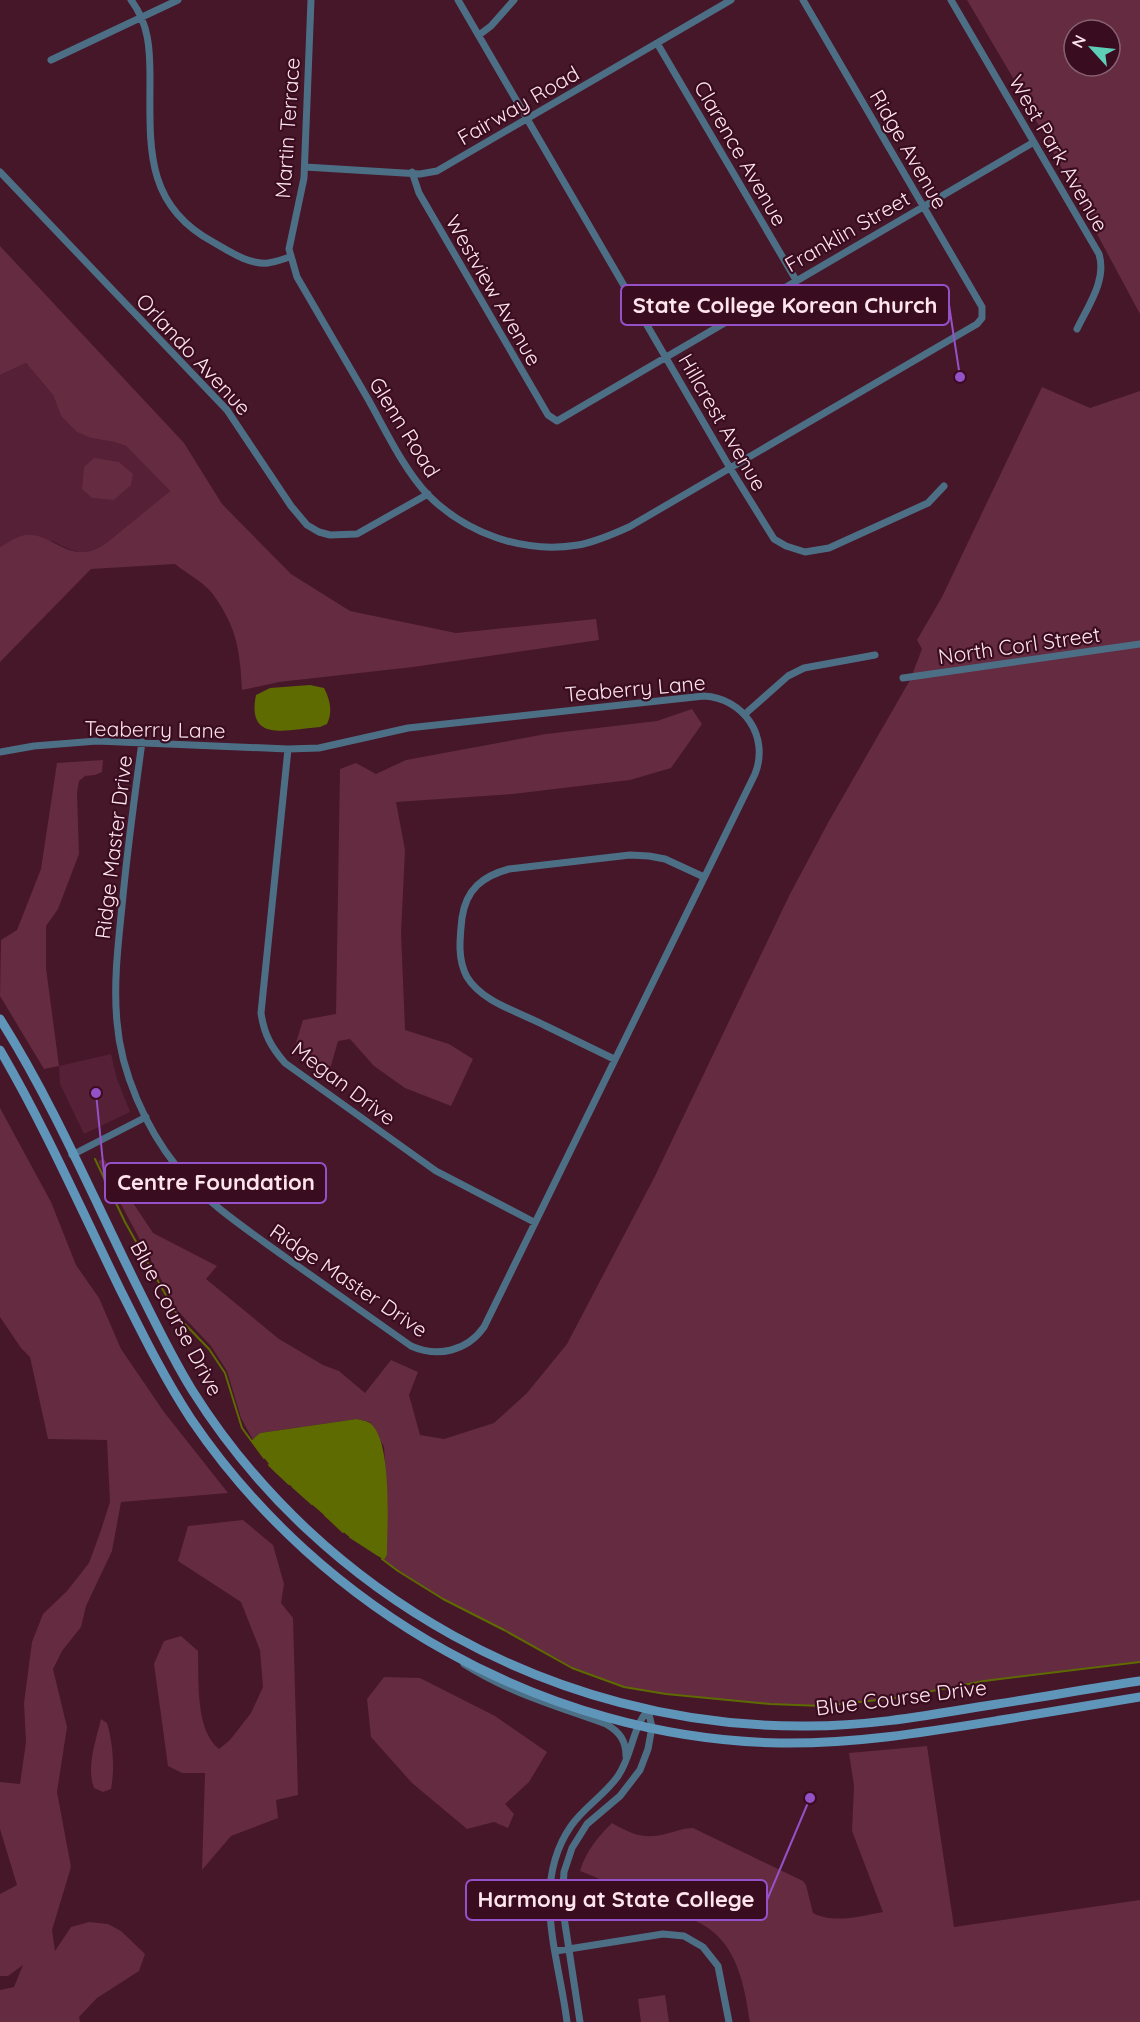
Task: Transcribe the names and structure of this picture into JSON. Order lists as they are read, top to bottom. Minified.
{"streets":{"main road":["Blue Course Drive"],"street":["Fairway Road","Martin Terrace","Ridge Avenue","Clarence Avenue","West Park Avenue","Franklin Street","Westview Avenue","Orlando Avenue","Hillcrest Avenue","Glenn Road","North Corl Street","Teaberry Lane","Ridge Master Drive","Megan Drive"]},"crossings":[["Fairway Road","Martin Terrace"],["Fairway Road","Clarence Avenue"],["Fairway Road","Westview Avenue"],["Fairway Road","Hillcrest Avenue"],["Martin Terrace","Glenn Road"],["Ridge Avenue","Franklin Street"],["Ridge Avenue","Glenn Road"],["Clarence Avenue","Franklin Street"],["West Park Avenue","Franklin Street"],["Franklin Street","Westview Avenue"],["Franklin Street","Hillcrest Avenue"],["Orlando Avenue","Glenn Road"],["Hillcrest Avenue","Glenn Road"],["Teaberry Lane","Ridge Master Drive"],["Teaberry Lane","Megan Drive"],["Ridge Master Drive","Megan Drive"]],"places":["State College Korean Church","Centre Foundation","Harmony at State College"],"north":"top left"}
